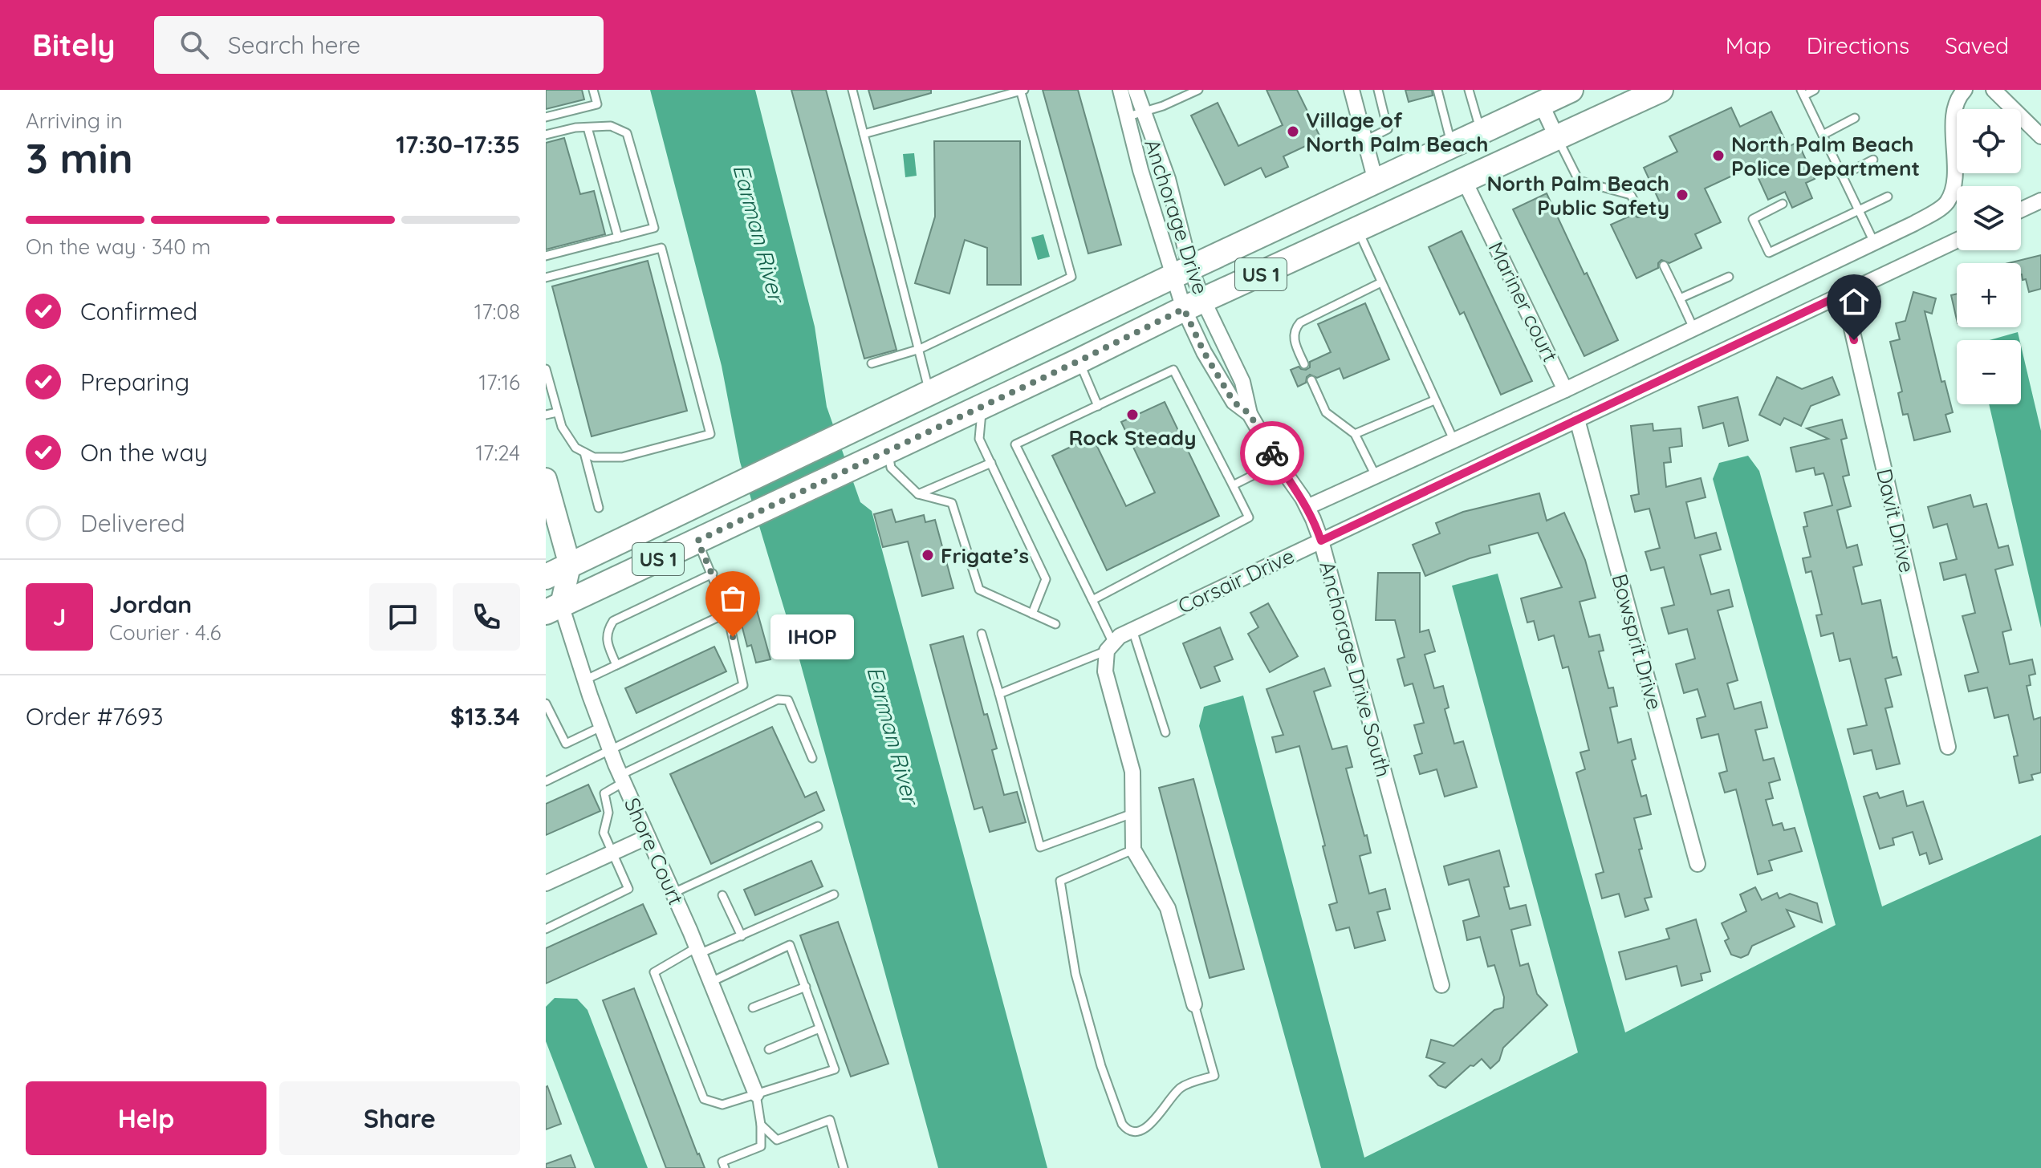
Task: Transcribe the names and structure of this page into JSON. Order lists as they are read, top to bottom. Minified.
{"streets":{"main road":["US 1"],"street":["Anchorage Drive","Mariner court","Davit Drive","Corsair Drive","Bowsprit Drive","Anchorage Drive South","Shore Court"]},"crossings":[["Anchorage Drive","US 1"],["Anchorage Drive","Anchorage Drive South"],["US 1","Mariner court"],["US 1","Anchorage Drive South"],["US 1","Shore Court"],["Davit Drive","Corsair Drive"],["Corsair Drive","Bowsprit Drive"],["Corsair Drive","Anchorage Drive South"]],"water":["Earman River"],"places":["Village of North Palm Beach","North Palm Beach Police Department","North Palm Beach Public Safety","Rock Steady","Frigate’s","IHOP"],"page":{"header":"Bitely","search":"Search here","nav":["Map","Directions","Saved"],"heading":["3 min","Arriving in","17:30–17:35"],"panel":["Jordan","Courier · 4.6","Order #7693","$13.34"],"map_buttons":["+","−"],"bar":"On the way · 340 m","list":[["Confirmed","17:08"],["Preparing","17:16"],["On the way","17:24"],"Delivered"],"round":"J","bubble":"IHOP","buttons":["Help","Share"]}}
